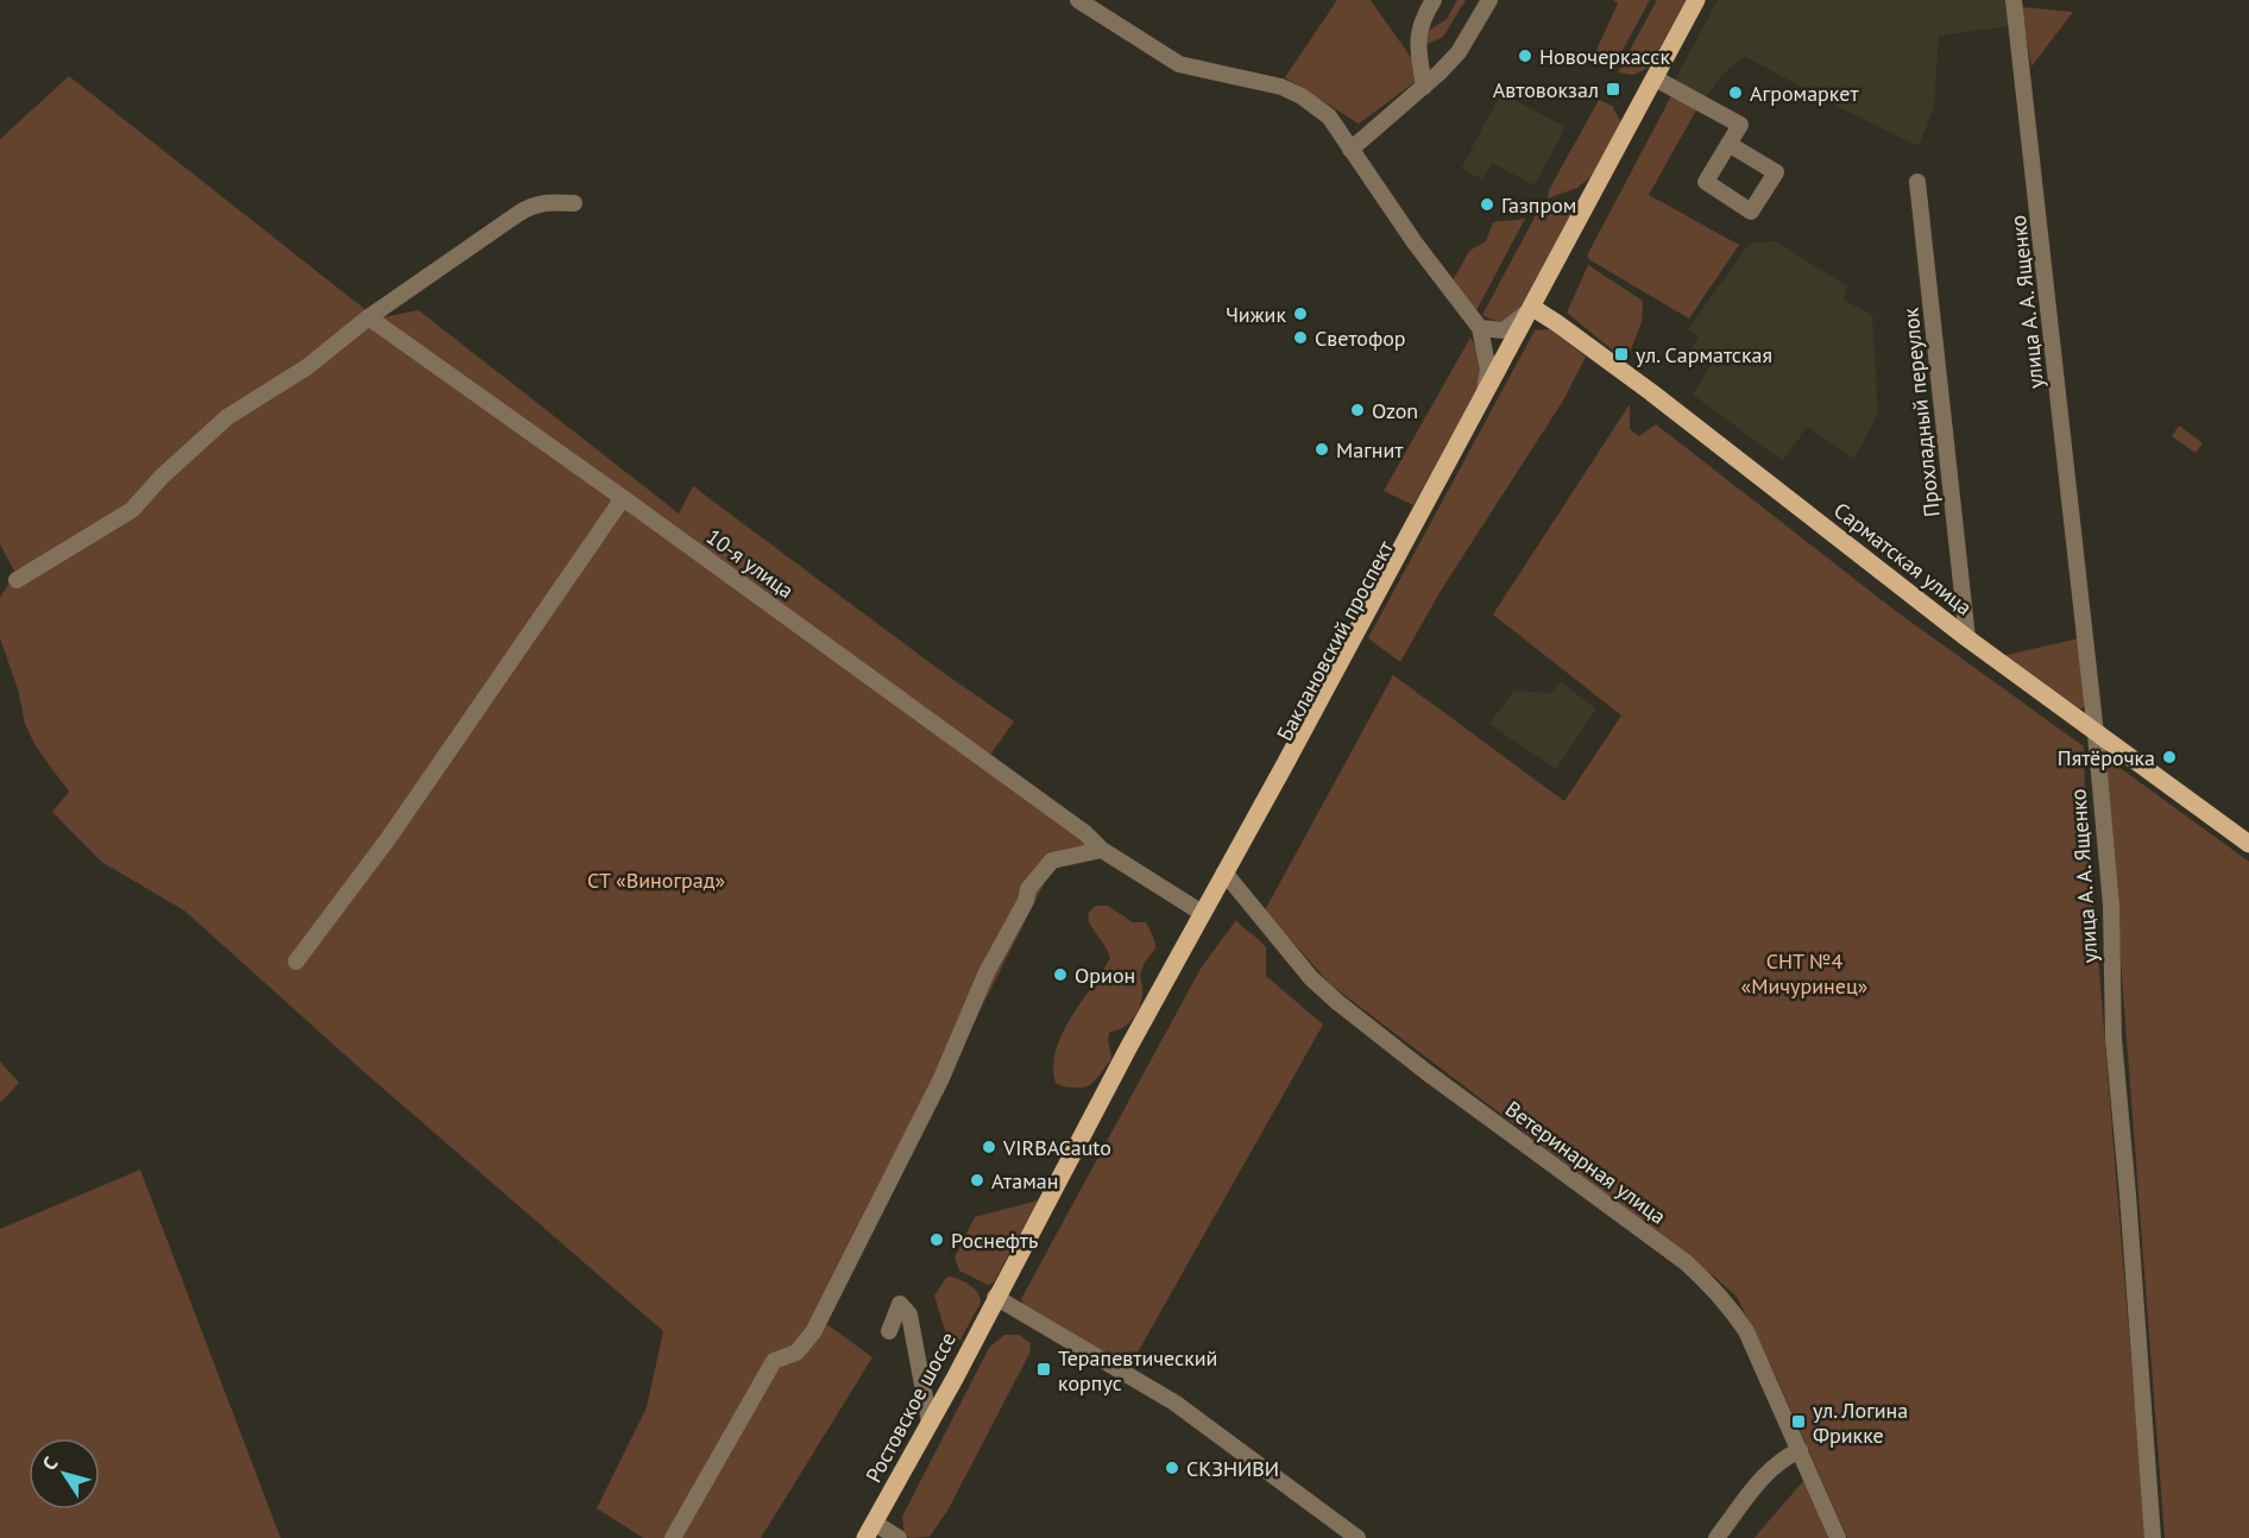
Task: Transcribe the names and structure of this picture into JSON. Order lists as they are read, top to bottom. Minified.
{"streets":{"main road":["Сарматская улица","Баклановский проспект","Ростовское шоссе"],"street":["улица А. А. Ященко","Прохладный переулок","10-я улица","Ветеринарная улица"]},"crossings":[["улица А. А. Ященко","Сарматская улица"],["Прохладный переулок","Сарматская улица"],["Сарматская улица","Баклановский проспект"],["10-я улица","Баклановский проспект"],["Баклановский проспект","Ветеринарная улица"],["Баклановский проспект","Ростовское шоссе"]],"parks":["СТ «Виноград»","СНТ №4 «Мичуринец»"],"places":{"other":["Новочеркасск","Агромаркет","Газпром","Чижик","Светофор","Ozon","Магнит","Пятёрочка","Орион","VIRBACauto","Атаман","Роснефть","СКЗНИВИ"],"transit":["Автовокзал","ул. Сарматская","Терапевтический корпус","ул. Логина Фрикке"]},"north":"top left"}
